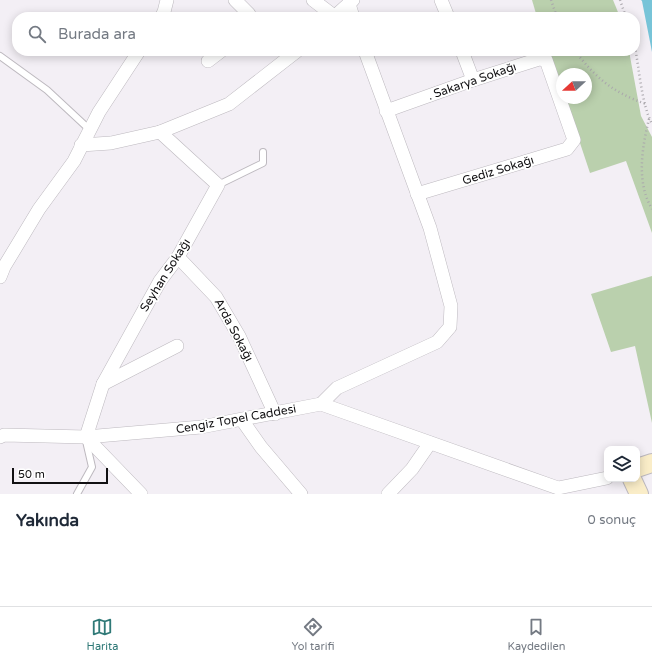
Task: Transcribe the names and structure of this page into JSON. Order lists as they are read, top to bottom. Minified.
{"streets":{"street":[". Sakarya Sokağı","Gediz Sokağı","Seyhan Sokağı","Arda Sokağı","Cengiz Topel Caddesi"]},"crossings":[[". Sakarya Sokağı","Gediz Sokağı"],["Seyhan Sokağı","Arda Sokağı"],["Seyhan Sokağı","Cengiz Topel Caddesi"],["Arda Sokağı","Cengiz Topel Caddesi"]],"scale_bar":"50 m","north":"left","page":{"search":"Burada ara","scale":"50 m","heading":["Yakında","0 sonuç"],"nav":["Harita","Yol tarifi","Kaydedilen"]}}
